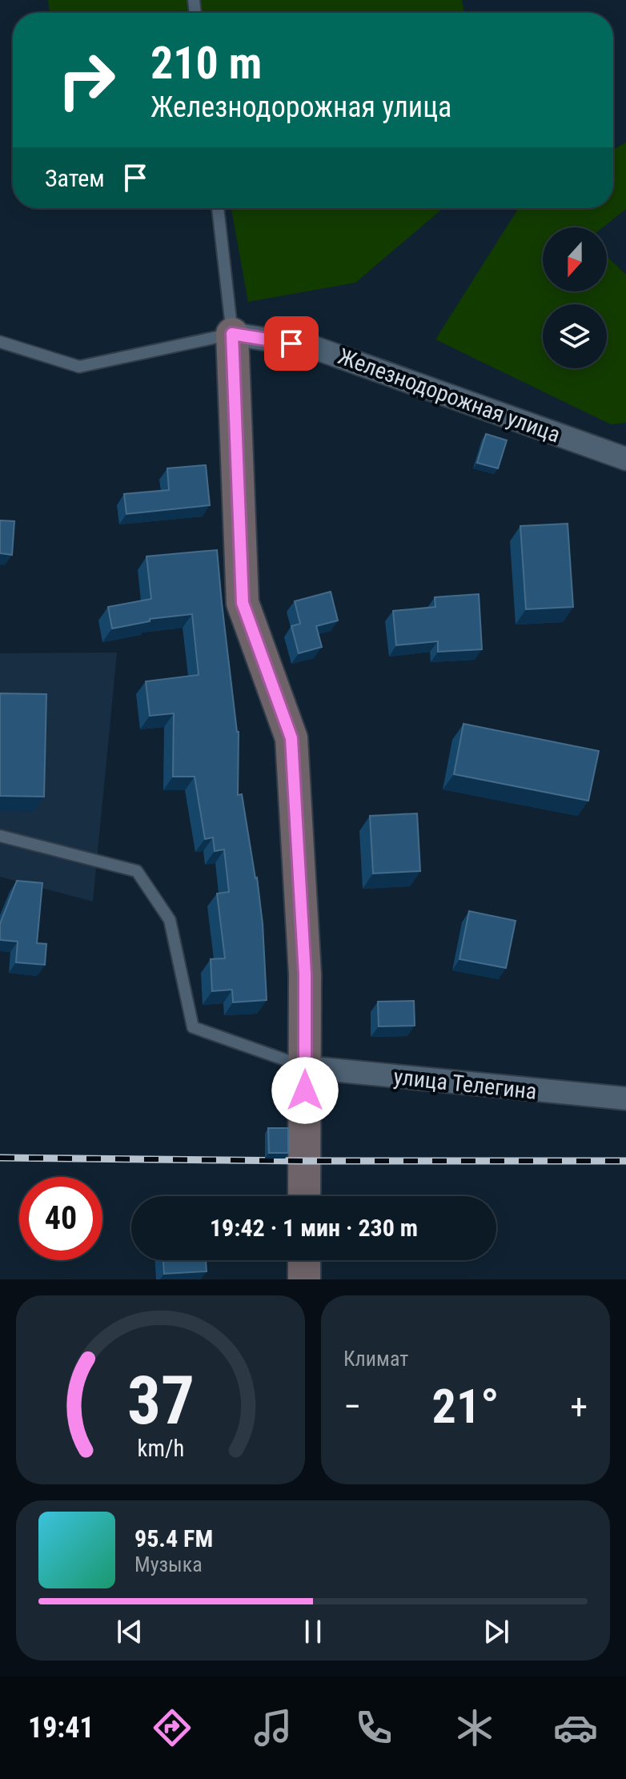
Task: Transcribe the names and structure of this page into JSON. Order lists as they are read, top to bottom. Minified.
{"streets":{"street":["Железнодорожная улица","улица Телегина"]},"north":"bottom","page":{"turn":["210 m","Железнодорожная улица"],"then":"Затем","limit":"40","trip":"19:42 · 1 мин · 230 m","tile":"Климат","heat":["−","21°","+"],"song":["95.4 FM","Музыка"],"tabs":"19:41","gauge":["37","km/h"]}}
